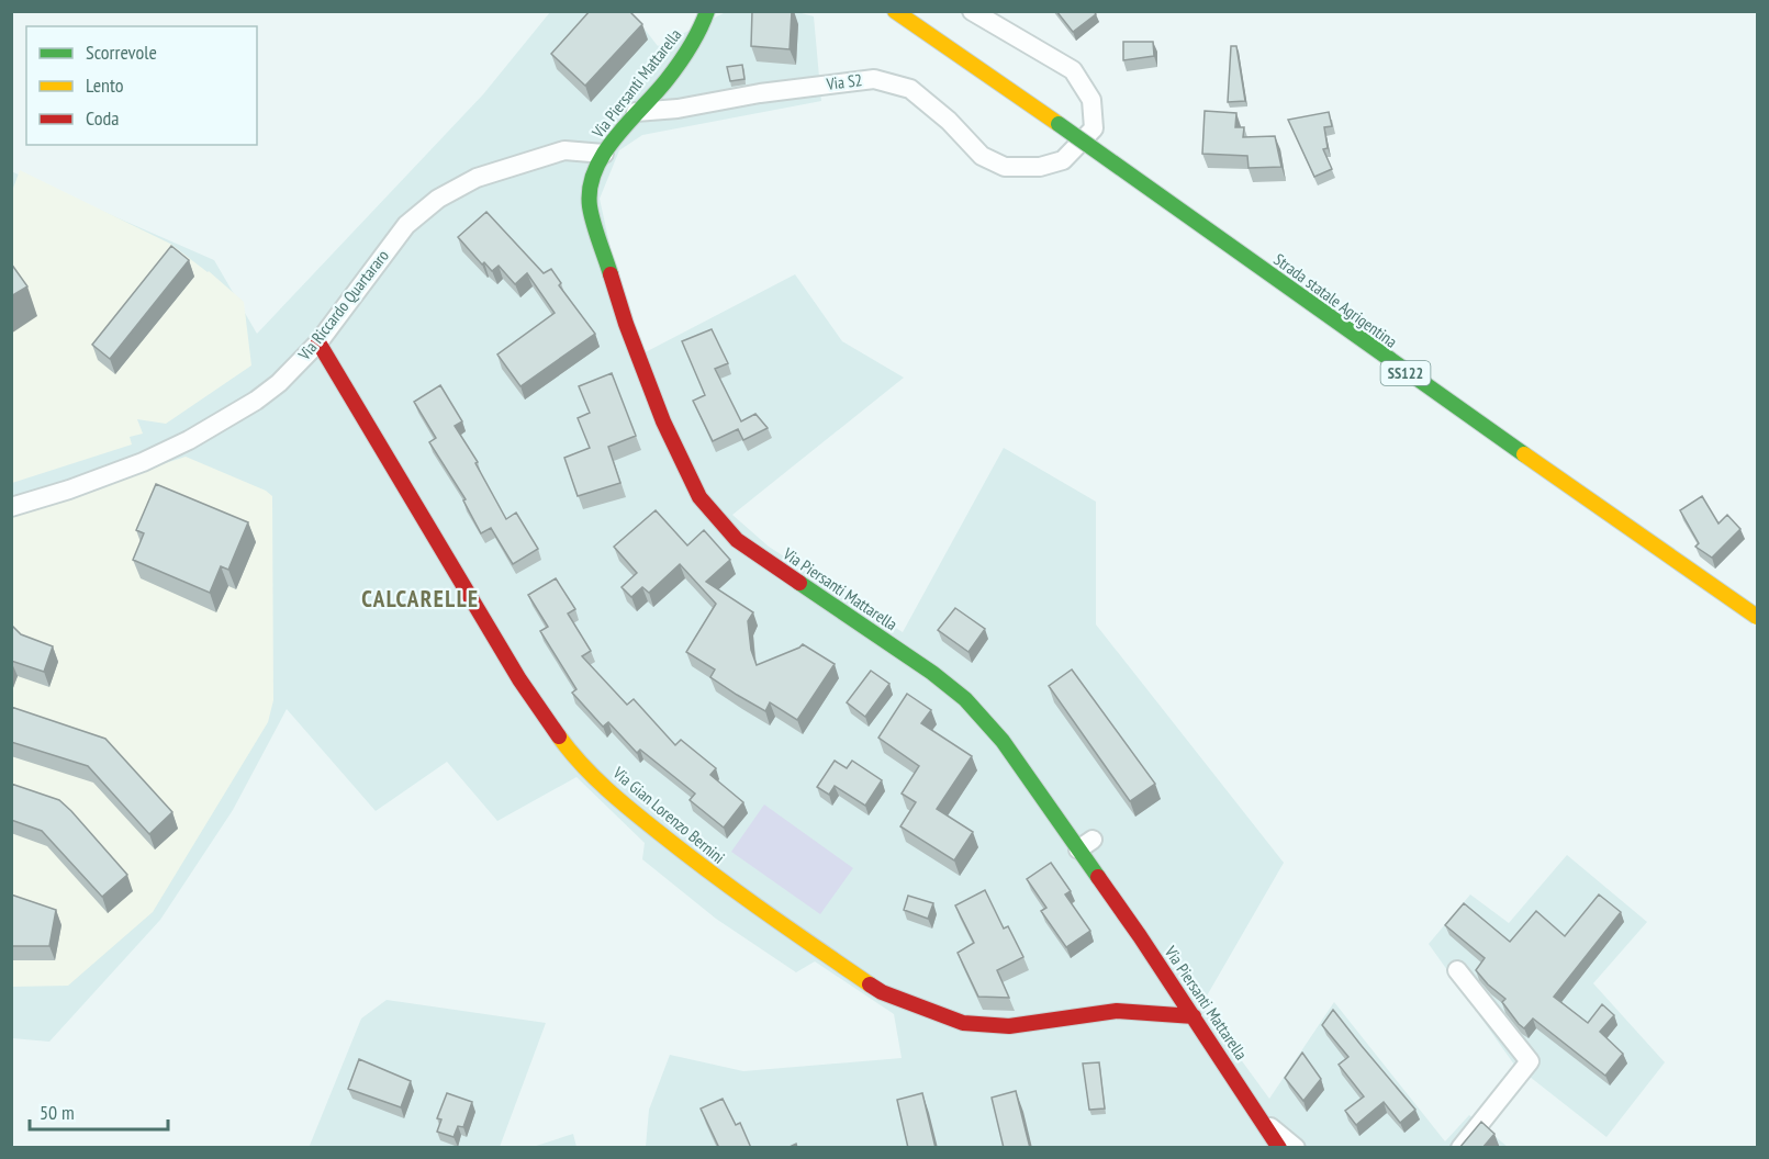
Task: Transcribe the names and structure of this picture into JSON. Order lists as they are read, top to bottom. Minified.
{"streets":{"street":["Via S2","Via Piersanti Mattarella","Strada statale Agrigentina","Via Riccardo Quartararo","SS122","Via Gian Lorenzo Bernini"]},"crossings":[["Via S2","Via Piersanti Mattarella"],["Via Piersanti Mattarella","Via Riccardo Quartararo"],["Via Piersanti Mattarella","Via Gian Lorenzo Bernini"],["Via Riccardo Quartararo","Via Gian Lorenzo Bernini"]],"districts":["CALCARELLE"],"legend":["Scorrevole","Lento","Coda"],"scale_bar":"50 m"}
